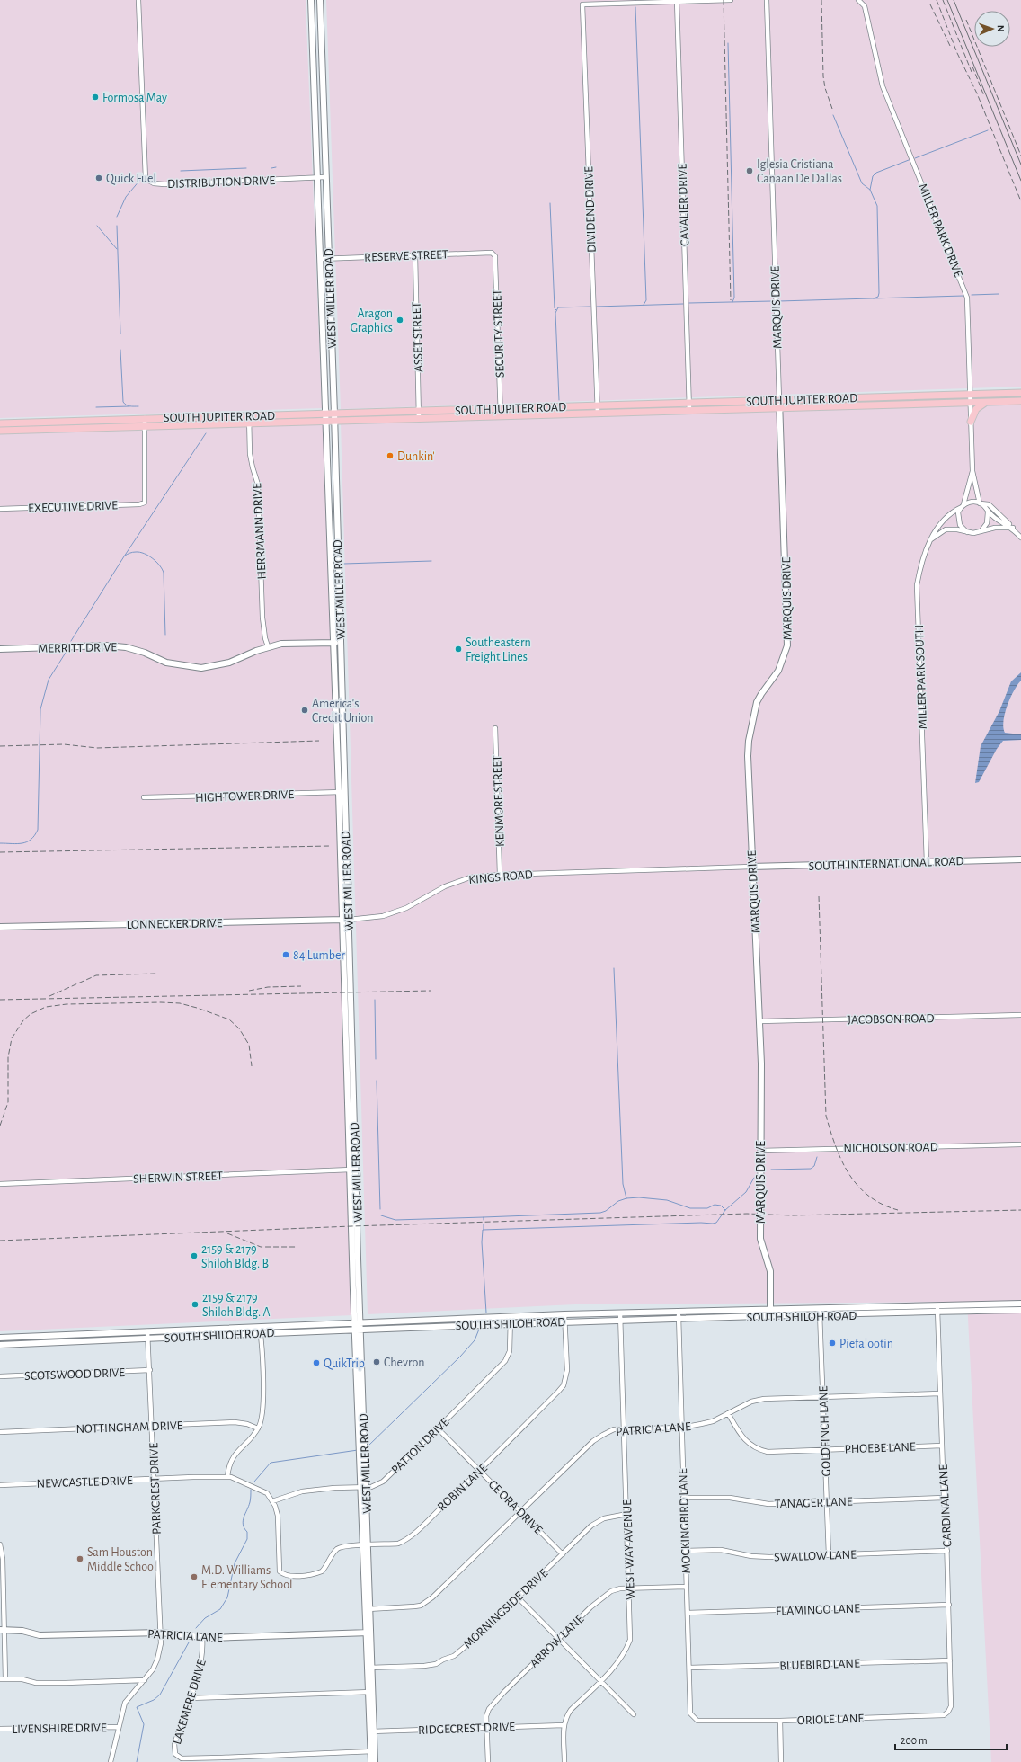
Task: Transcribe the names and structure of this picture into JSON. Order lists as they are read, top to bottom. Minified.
{"streets":{"main road":["WEST MILLER ROAD","MARQUIS DRIVE","SOUTH JUPITER ROAD","MERRITT DRIVE","SOUTH INTERNATIONAL ROAD","LONNECKER DRIVE","SOUTH SHILOH ROAD","PATRICIA LANE"],"street":["DISTRIBUTION DRIVE","CAVALIER DRIVE","DIVIDEND DRIVE","MILLER PARK DRIVE","RESERVE STREET","SECURITY STREET","ASSET STREET","EXECUTIVE DRIVE","HERRMANN DRIVE","MILLER PARK SOUTH","HIGHTOWER DRIVE","KENMORE STREET","KINGS ROAD","JACOBSON ROAD","NICHOLSON ROAD","SHERWIN STREET","SCOTSWOOD DRIVE","NOTTINGHAM DRIVE","GOLDFINCH LANE","PATTON DRIVE","PHOEBE LANE","NEWCASTLE DRIVE","ROBIN LANE","PARKCREST DRIVE","TANAGER LANE","CARDINAL LANE","CE ORA DRIVE","MOCKINGBIRD LANE","WEST WAY AVENUE","SWALLOW LANE","MORNINGSIDE DRIVE","FLAMINGO LANE","ARROW LANE","BLUEBIRD LANE","LAKEMERE DRIVE","ORIOLE LANE","LIVENSHIRE DRIVE","RIDGECREST DRIVE"]},"crossings":[["DISTRIBUTION DRIVE","WEST MILLER ROAD"],["CAVALIER DRIVE","DIVIDEND DRIVE"],["CAVALIER DRIVE","SOUTH JUPITER ROAD"],["DIVIDEND DRIVE","SOUTH JUPITER ROAD"],["MILLER PARK DRIVE","SOUTH JUPITER ROAD"],["RESERVE STREET","WEST MILLER ROAD"],["RESERVE STREET","SECURITY STREET"],["RESERVE STREET","ASSET STREET"],["WEST MILLER ROAD","SOUTH JUPITER ROAD"],["WEST MILLER ROAD","MERRITT DRIVE"],["WEST MILLER ROAD","HIGHTOWER DRIVE"],["WEST MILLER ROAD","KINGS ROAD"],["WEST MILLER ROAD","LONNECKER DRIVE"],["WEST MILLER ROAD","SHERWIN STREET"],["WEST MILLER ROAD","SOUTH SHILOH ROAD"],["WEST MILLER ROAD","PATRICIA LANE"],["WEST MILLER ROAD","PATTON DRIVE"],["WEST MILLER ROAD","ROBIN LANE"],["WEST MILLER ROAD","MORNINGSIDE DRIVE"],["WEST MILLER ROAD","LAKEMERE DRIVE"],["WEST MILLER ROAD","RIDGECREST DRIVE"],["MARQUIS DRIVE","SOUTH JUPITER ROAD"],["MARQUIS DRIVE","SOUTH INTERNATIONAL ROAD"],["MARQUIS DRIVE","KINGS ROAD"],["MARQUIS DRIVE","JACOBSON ROAD"],["MARQUIS DRIVE","NICHOLSON ROAD"],["MARQUIS DRIVE","SOUTH SHILOH ROAD"],["SECURITY STREET","SOUTH JUPITER ROAD"],["ASSET STREET","SOUTH JUPITER ROAD"],["SOUTH JUPITER ROAD","EXECUTIVE DRIVE"],["SOUTH JUPITER ROAD","HERRMANN DRIVE"],["HERRMANN DRIVE","MERRITT DRIVE"],["MILLER PARK SOUTH","SOUTH INTERNATIONAL ROAD"],["KENMORE STREET","KINGS ROAD"],["SOUTH INTERNATIONAL ROAD","KINGS ROAD"],["KINGS ROAD","LONNECKER DRIVE"],["SOUTH SHILOH ROAD","GOLDFINCH LANE"],["SOUTH SHILOH ROAD","PATTON DRIVE"],["SOUTH SHILOH ROAD","ROBIN LANE"],["SOUTH SHILOH ROAD","PARKCREST DRIVE"],["SOUTH SHILOH ROAD","CARDINAL LANE"],["SOUTH SHILOH ROAD","MOCKINGBIRD LANE"],["SOUTH SHILOH ROAD","WEST WAY AVENUE"],["SCOTSWOOD DRIVE","PARKCREST DRIVE"],["NOTTINGHAM DRIVE","PARKCREST DRIVE"],["PATRICIA LANE","GOLDFINCH LANE"],["PATRICIA LANE","PHOEBE LANE"],["PATRICIA LANE","PARKCREST DRIVE"],["PATRICIA LANE","CARDINAL LANE"],["PATRICIA LANE","CE ORA DRIVE"],["PATRICIA LANE","MOCKINGBIRD LANE"],["PATRICIA LANE","WEST WAY AVENUE"],["PATRICIA LANE","LAKEMERE DRIVE"],["GOLDFINCH LANE","PHOEBE LANE"],["GOLDFINCH LANE","TANAGER LANE"],["GOLDFINCH LANE","SWALLOW LANE"],["PATTON DRIVE","NEWCASTLE DRIVE"],["PATTON DRIVE","ROBIN LANE"],["PATTON DRIVE","CE ORA DRIVE"],["PHOEBE LANE","CARDINAL LANE"],["NEWCASTLE DRIVE","ROBIN LANE"],["NEWCASTLE DRIVE","PARKCREST DRIVE"],["ROBIN LANE","CE ORA DRIVE"],["PARKCREST DRIVE","LIVENSHIRE DRIVE"],["TANAGER LANE","CARDINAL LANE"],["TANAGER LANE","MOCKINGBIRD LANE"],["CARDINAL LANE","SWALLOW LANE"],["CARDINAL LANE","FLAMINGO LANE"],["CARDINAL LANE","BLUEBIRD LANE"],["CARDINAL LANE","ORIOLE LANE"],["CE ORA DRIVE","MORNINGSIDE DRIVE"],["MOCKINGBIRD LANE","SWALLOW LANE"],["MOCKINGBIRD LANE","FLAMINGO LANE"],["MOCKINGBIRD LANE","ARROW LANE"],["MOCKINGBIRD LANE","BLUEBIRD LANE"],["MOCKINGBIRD LANE","ORIOLE LANE"],["WEST WAY AVENUE","MORNINGSIDE DRIVE"],["WEST WAY AVENUE","ARROW LANE"],["WEST WAY AVENUE","RIDGECREST DRIVE"],["ARROW LANE","RIDGECREST DRIVE"]],"places":["Formosa May","Iglesia Cristiana Canaan De Dallas","Quick Fuel","Aragon Graphics","Dunkin'","Southeastern Freight Lines","America's Credit Union","84 Lumber","2159 & 2179 Shiloh Bldg. B","2159 & 2179 Shiloh Bldg. A","Piefalootin","Chevron","QuikTrip","Sam Houston Middle School","M.D. Williams Elementary School"],"scale_bar":"200 m","north":"right"}
